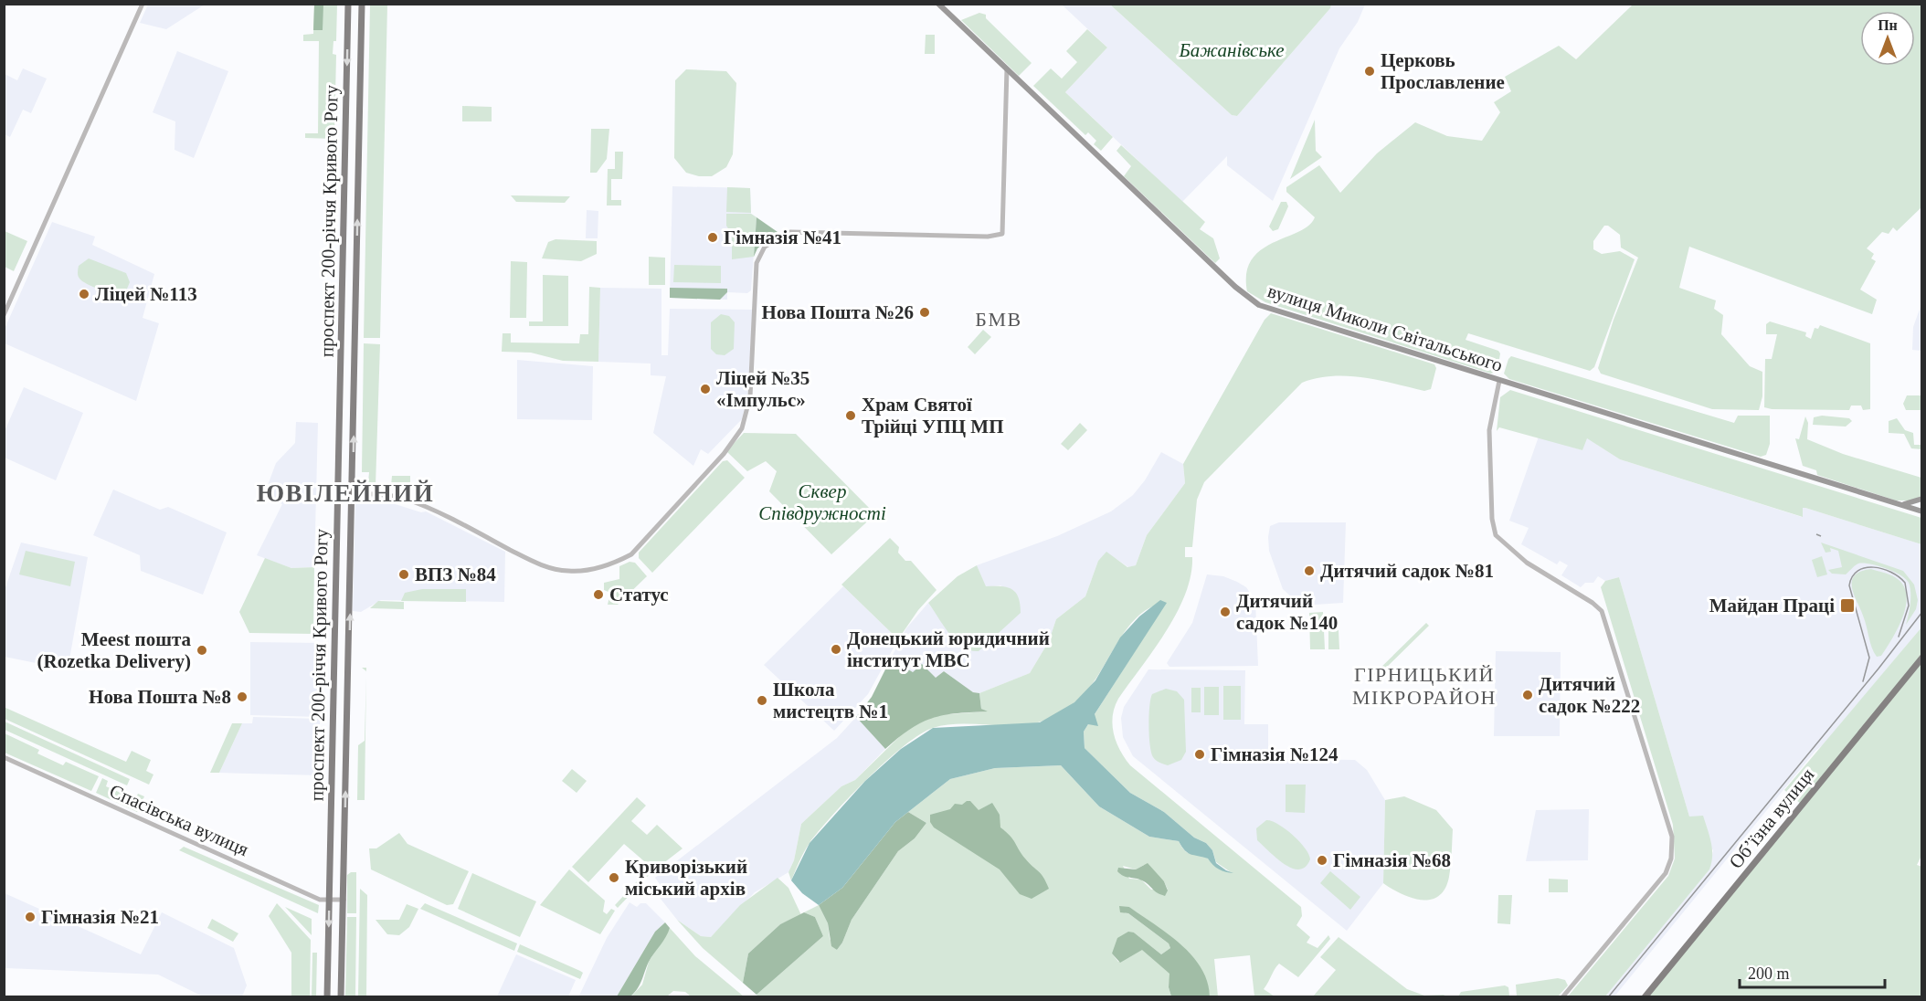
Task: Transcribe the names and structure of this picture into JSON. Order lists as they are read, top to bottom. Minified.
{"streets":{"main road":["проспект 200-річчя Кривого Рогу","вулиця Миколи Світальського","Обʼїзна вулиця"],"street":["Спасівська вулиця"]},"crossings":[["проспект 200-річчя Кривого Рогу","Спасівська вулиця"]],"districts":["БМВ","ЮВІЛЕЙНИЙ","ГІРНИЦЬКИЙ МІКРОРАЙОН"],"parks":["Бажанівське","Сквер Співдружності"],"places":{"other":["Церковь Прославление","Гімназія №41","Ліцей №113","Нова Пошта №26","Ліцей №35 «Імпульс»","Храм Святої Трійці УПЦ МП","Дитячий садок №81","ВПЗ №84","Статус","Дитячий садок №140","Донецький юридичний інститут МВС","Meest пошта (Rozetka Delivery)","Дитячий садок №222","Нова Пошта №8","Школа мистецтв №1","Гімназія №124","Гімназія №68","Криворізький міський архів","Гімназія №21"],"transit":["Майдан Праці"]},"scale_bar":"200 m","north":"top"}
